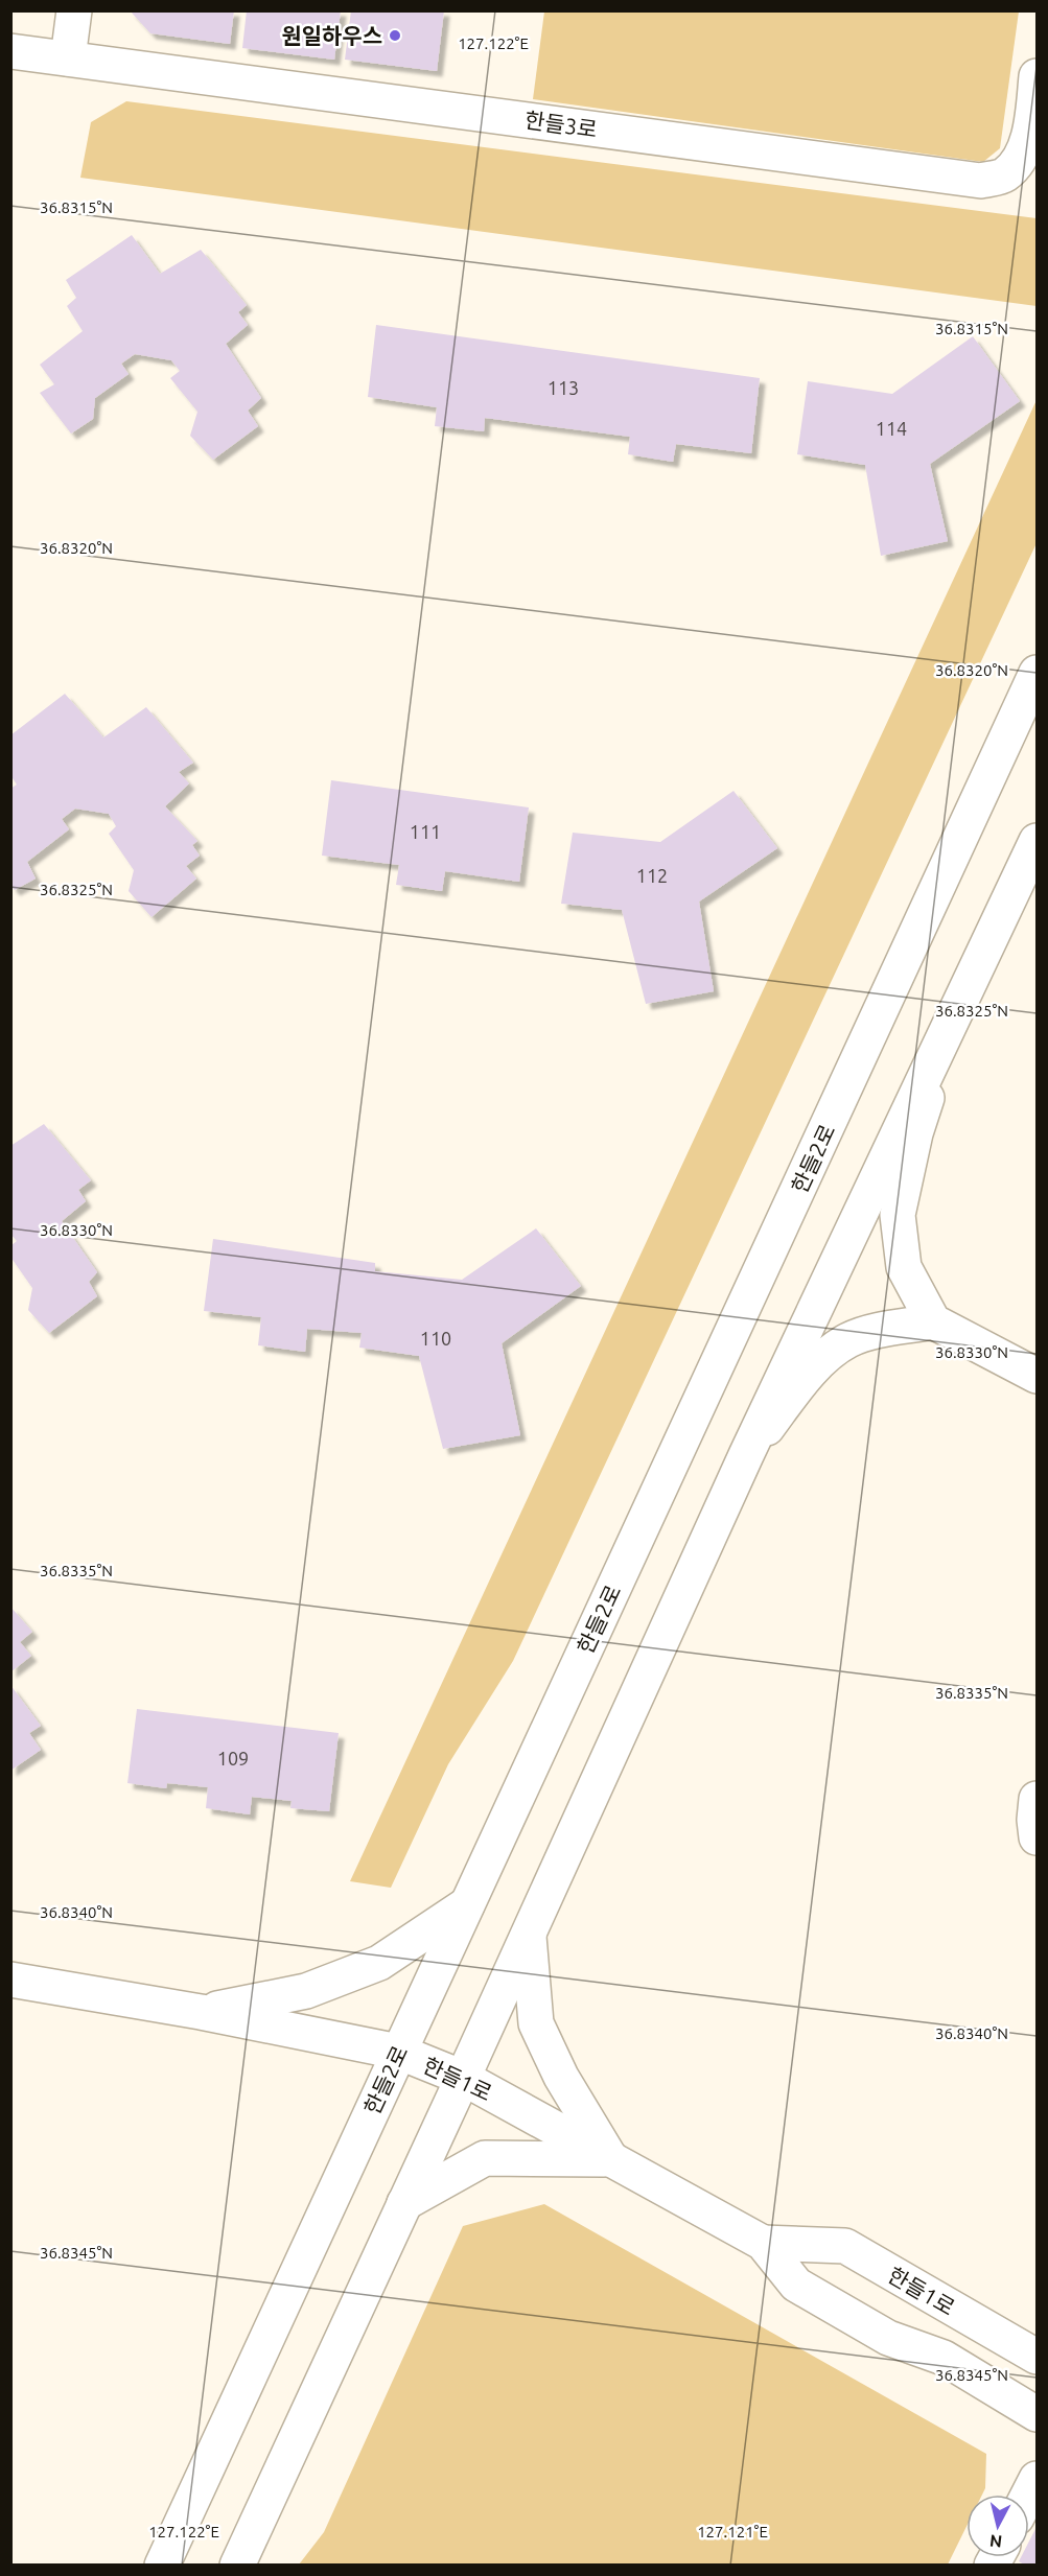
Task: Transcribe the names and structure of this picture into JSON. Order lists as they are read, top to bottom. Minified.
{"streets":{"street":["한들3로","한들2로","한들1로"]},"crossings":[["한들2로","한들1로"]],"places":["원일하우스"],"house_numbers":["113","114","111","112","110","109"],"north":"bottom","coordinates":["127.122°E","36.8315°N","36.8320°N","36.8325°N","36.8330°N","36.8335°N","36.8340°N","36.8345°N","127.121°E"]}
